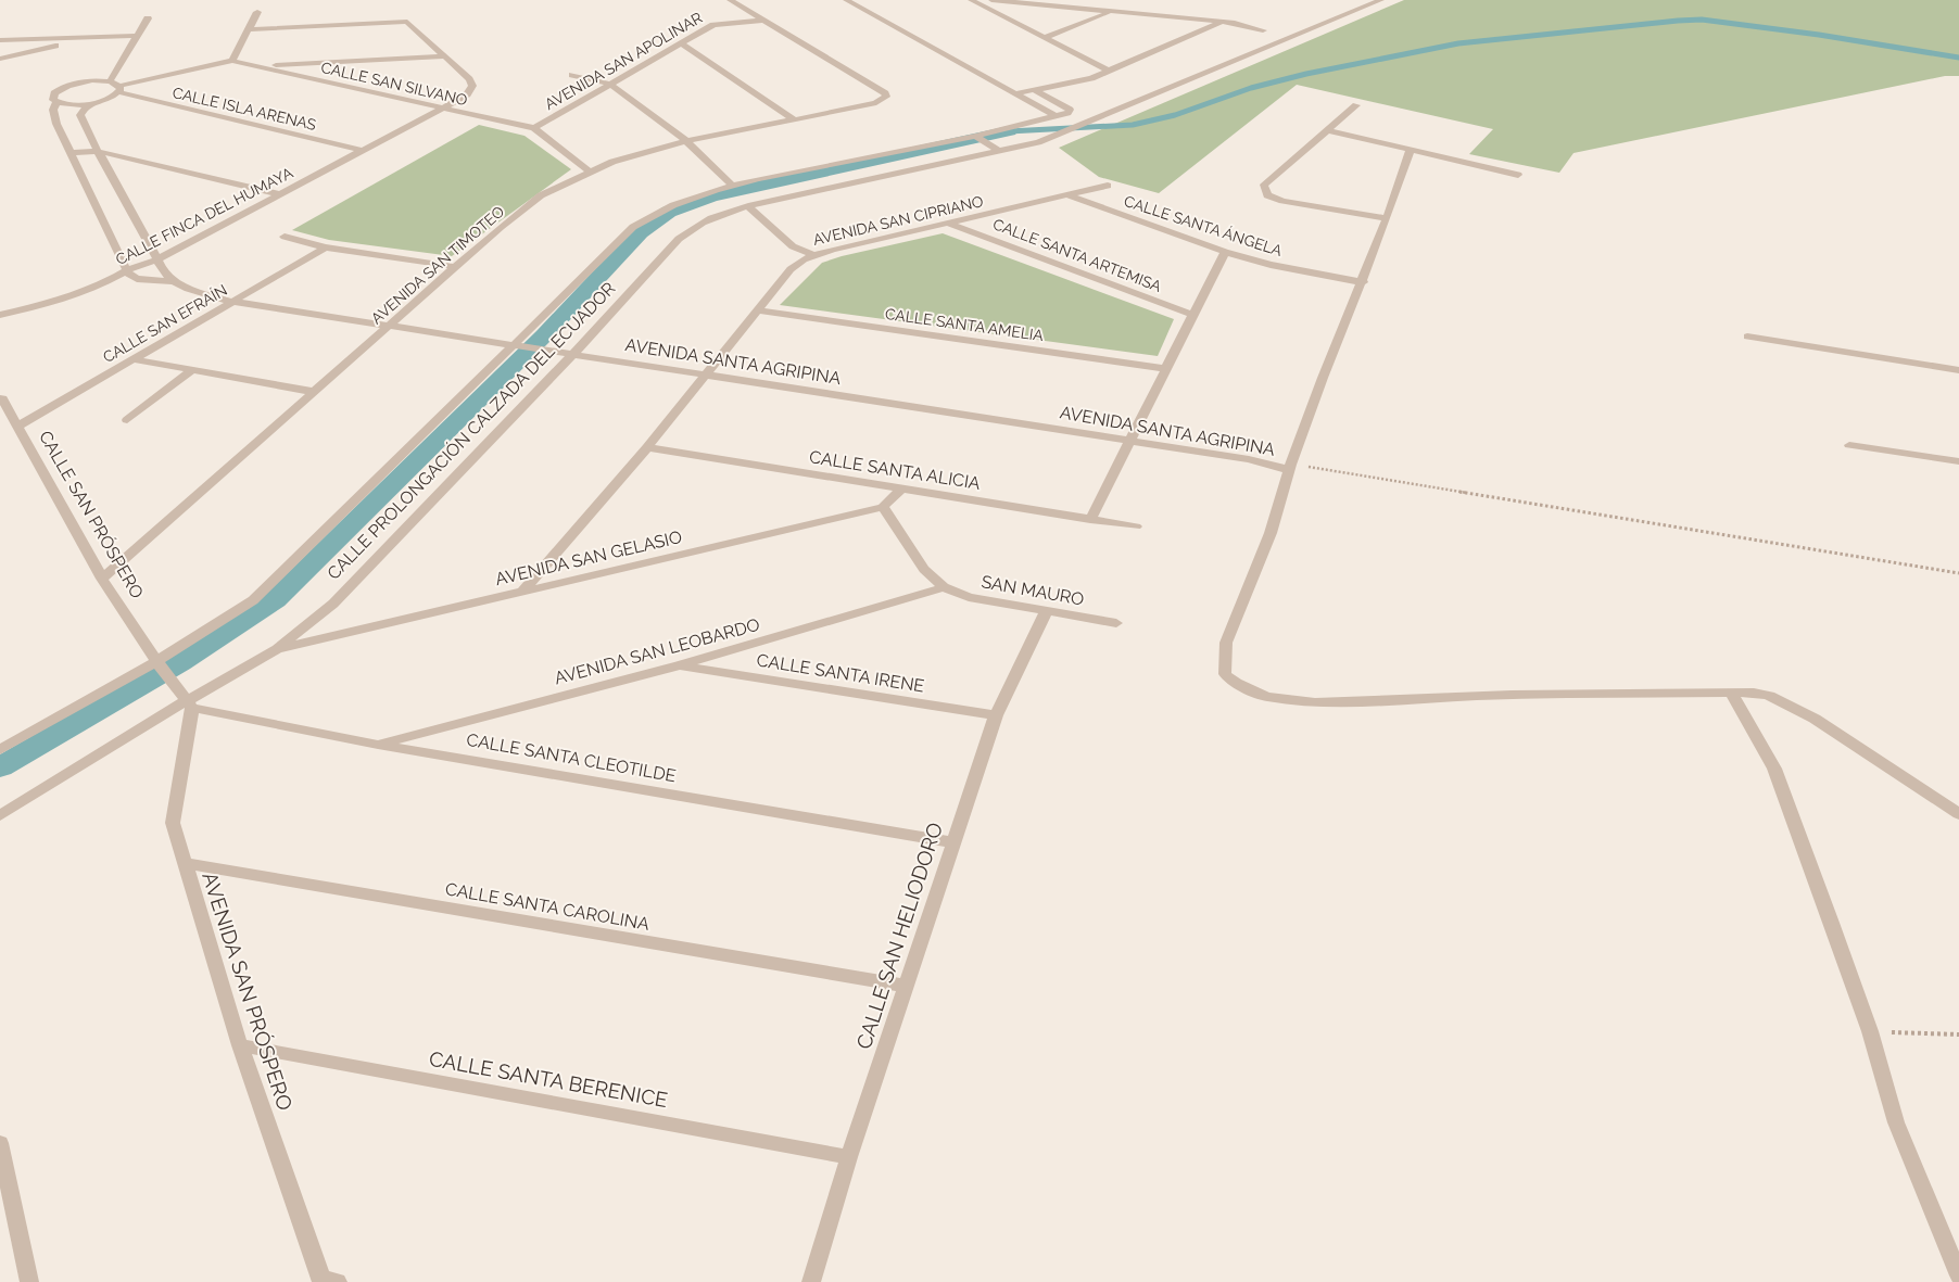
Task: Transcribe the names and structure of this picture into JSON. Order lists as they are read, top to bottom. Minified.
{"streets":{"street":["AVENIDA SAN APOLINAR","CALLE SAN SILVANO","CALLE ISLA ARENAS","CALLE FINCA DEL HUMAYA","AVENIDA SAN CIPRIANO","CALLE SANTA ÁNGELA","CALLE SANTA ARTEMISA","AVENIDA SAN TIMOTEO","CALLE SAN EFRAÍN","CALLE SANTA AMELIA","AVENIDA SANTA AGRIPINA","CALLE PROLONGACIÓN CALZADA DEL ECUADOR","CALLE SANTA ALICIA","CALLE SAN PRÓSPERO","AVENIDA SAN GELASIO","SAN MAURO","AVENIDA SAN LEOBARDO","CALLE SANTA IRENE","CALLE SANTA CLEOTILDE","CALLE SANTA CAROLINA","CALLE SAN HELIODORO","AVENIDA SAN PRÓSPERO","CALLE SANTA BERENICE"]},"crossings":[["AVENIDA SAN APOLINAR","CALLE SAN SILVANO"],["AVENIDA SAN APOLINAR","AVENIDA SAN TIMOTEO"],["CALLE SAN SILVANO","CALLE FINCA DEL HUMAYA"],["CALLE SAN SILVANO","AVENIDA SAN TIMOTEO"],["CALLE ISLA ARENAS","CALLE FINCA DEL HUMAYA"],["AVENIDA SAN CIPRIANO","CALLE SANTA ÁNGELA"],["AVENIDA SAN CIPRIANO","CALLE SANTA ARTEMISA"],["AVENIDA SAN CIPRIANO","CALLE SANTA AMELIA"],["AVENIDA SAN CIPRIANO","AVENIDA SANTA AGRIPINA"],["AVENIDA SAN CIPRIANO","CALLE SANTA ALICIA"],["AVENIDA SAN CIPRIANO","AVENIDA SAN GELASIO"],["AVENIDA SAN TIMOTEO","AVENIDA SANTA AGRIPINA"],["AVENIDA SAN TIMOTEO","CALLE SAN PRÓSPERO"],["CALLE SAN EFRAÍN","AVENIDA SANTA AGRIPINA"],["CALLE SAN EFRAÍN","CALLE SAN PRÓSPERO"],["AVENIDA SANTA AGRIPINA","CALLE PROLONGACIÓN CALZADA DEL ECUADOR"],["CALLE PROLONGACIÓN CALZADA DEL ECUADOR","CALLE SAN PRÓSPERO"],["CALLE PROLONGACIÓN CALZADA DEL ECUADOR","AVENIDA SAN GELASIO"],["CALLE PROLONGACIÓN CALZADA DEL ECUADOR","CALLE SANTA CLEOTILDE"],["CALLE PROLONGACIÓN CALZADA DEL ECUADOR","AVENIDA SAN PRÓSPERO"],["CALLE SAN PRÓSPERO","CALLE SANTA CLEOTILDE"],["CALLE SAN PRÓSPERO","AVENIDA SAN PRÓSPERO"],["SAN MAURO","AVENIDA SAN LEOBARDO"],["SAN MAURO","CALLE SAN HELIODORO"],["AVENIDA SAN LEOBARDO","CALLE SANTA IRENE"],["AVENIDA SAN LEOBARDO","CALLE SANTA CLEOTILDE"],["CALLE SANTA IRENE","CALLE SAN HELIODORO"],["CALLE SANTA CLEOTILDE","CALLE SAN HELIODORO"],["CALLE SANTA CLEOTILDE","AVENIDA SAN PRÓSPERO"],["CALLE SANTA CAROLINA","CALLE SAN HELIODORO"],["CALLE SANTA CAROLINA","AVENIDA SAN PRÓSPERO"],["CALLE SAN HELIODORO","CALLE SANTA BERENICE"],["AVENIDA SAN PRÓSPERO","CALLE SANTA BERENICE"]]}
